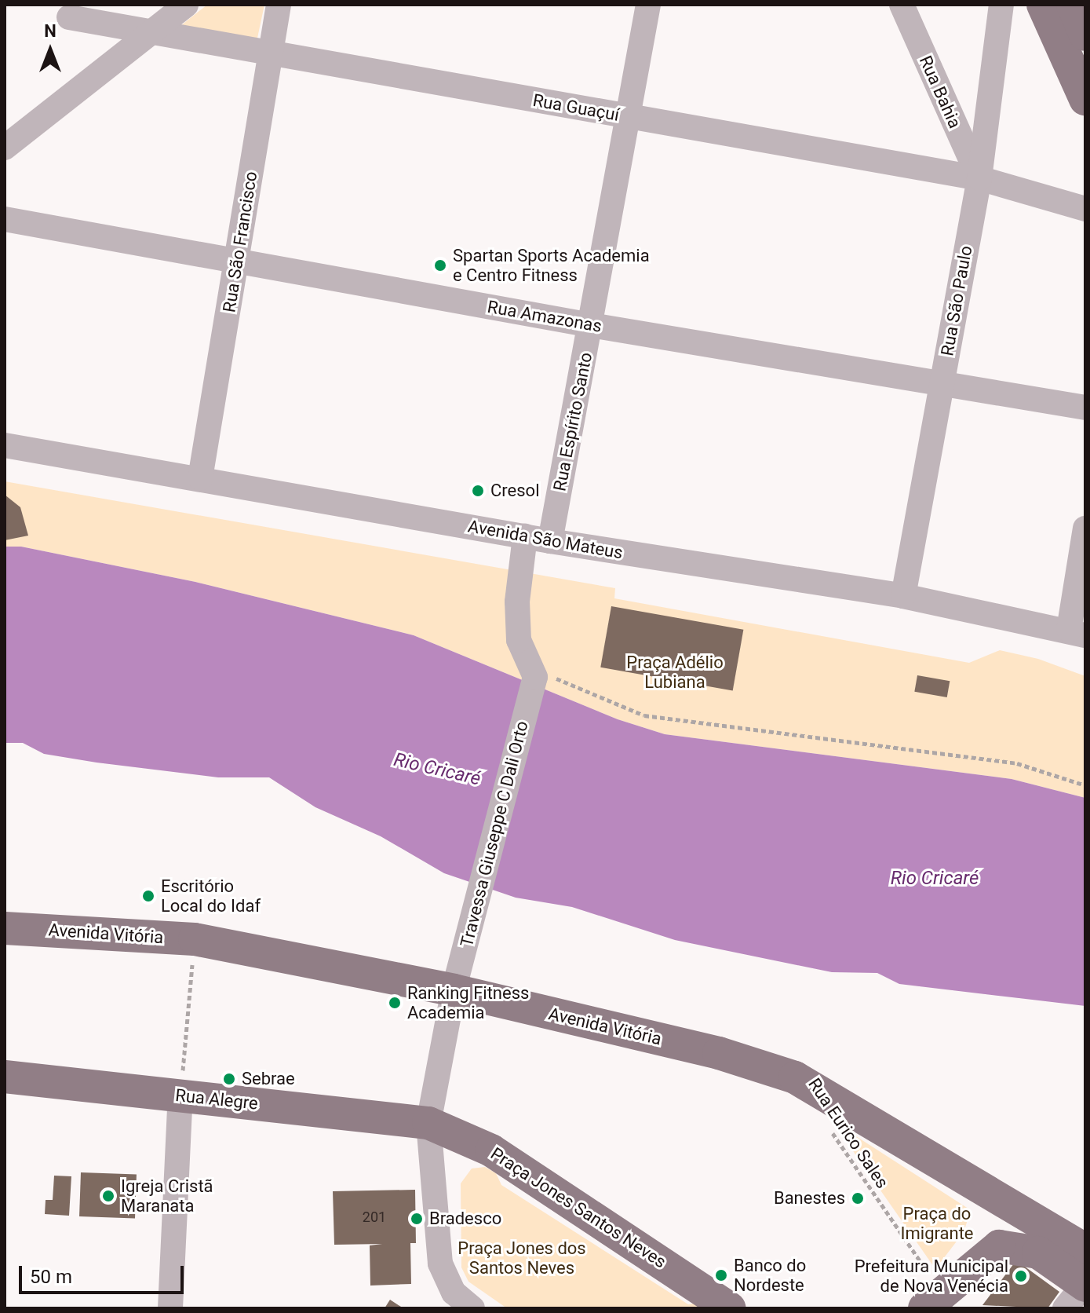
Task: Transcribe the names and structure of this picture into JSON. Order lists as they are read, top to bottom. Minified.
{"streets":{"main road":["Avenida Vitória","Rua Alegre","Praça Jones Santos Neves"],"street":["Rua Bahia","Rua Guaçuí","Rua São Francisco","Rua São Paulo","Rua Amazonas","Rua Espírito Santo","Avenida São Mateus","Travessa Giuseppe C Dali Orto"],"path":["Rua Eurico Sales"]},"crossings":[["Rua Bahia","Rua Guaçuí"],["Rua Bahia","Rua São Paulo"],["Rua Guaçuí","Rua São Francisco"],["Rua Guaçuí","Rua São Paulo"],["Rua Guaçuí","Rua Espírito Santo"],["Rua São Francisco","Rua Amazonas"],["Rua São Francisco","Avenida São Mateus"],["Rua São Paulo","Rua Amazonas"],["Rua São Paulo","Avenida São Mateus"],["Rua Amazonas","Rua Espírito Santo"],["Rua Espírito Santo","Avenida São Mateus"],["Travessa Giuseppe C Dali Orto","Avenida Vitória"],["Travessa Giuseppe C Dali Orto","Rua Alegre"],["Travessa Giuseppe C Dali Orto","Praça Jones Santos Neves"],["Rua Alegre","Praça Jones Santos Neves"]],"water":["Rio Cricaré"],"parks":["Praça Adélio Lubiana","Praça do Imigrante","Praça Jones dos Santos Neves"],"places":["Spartan Sports Academia e Centro Fitness","Cresol","Escritório Local do Idaf","Ranking Fitness Academia","Sebrae","Igreja Cristã Maranata","Banestes","Bradesco","Banco do Nordeste","Prefeitura Municipal de Nova Venécia"],"house_numbers":["201"],"scale_bar":"50 m","north":"top"}
